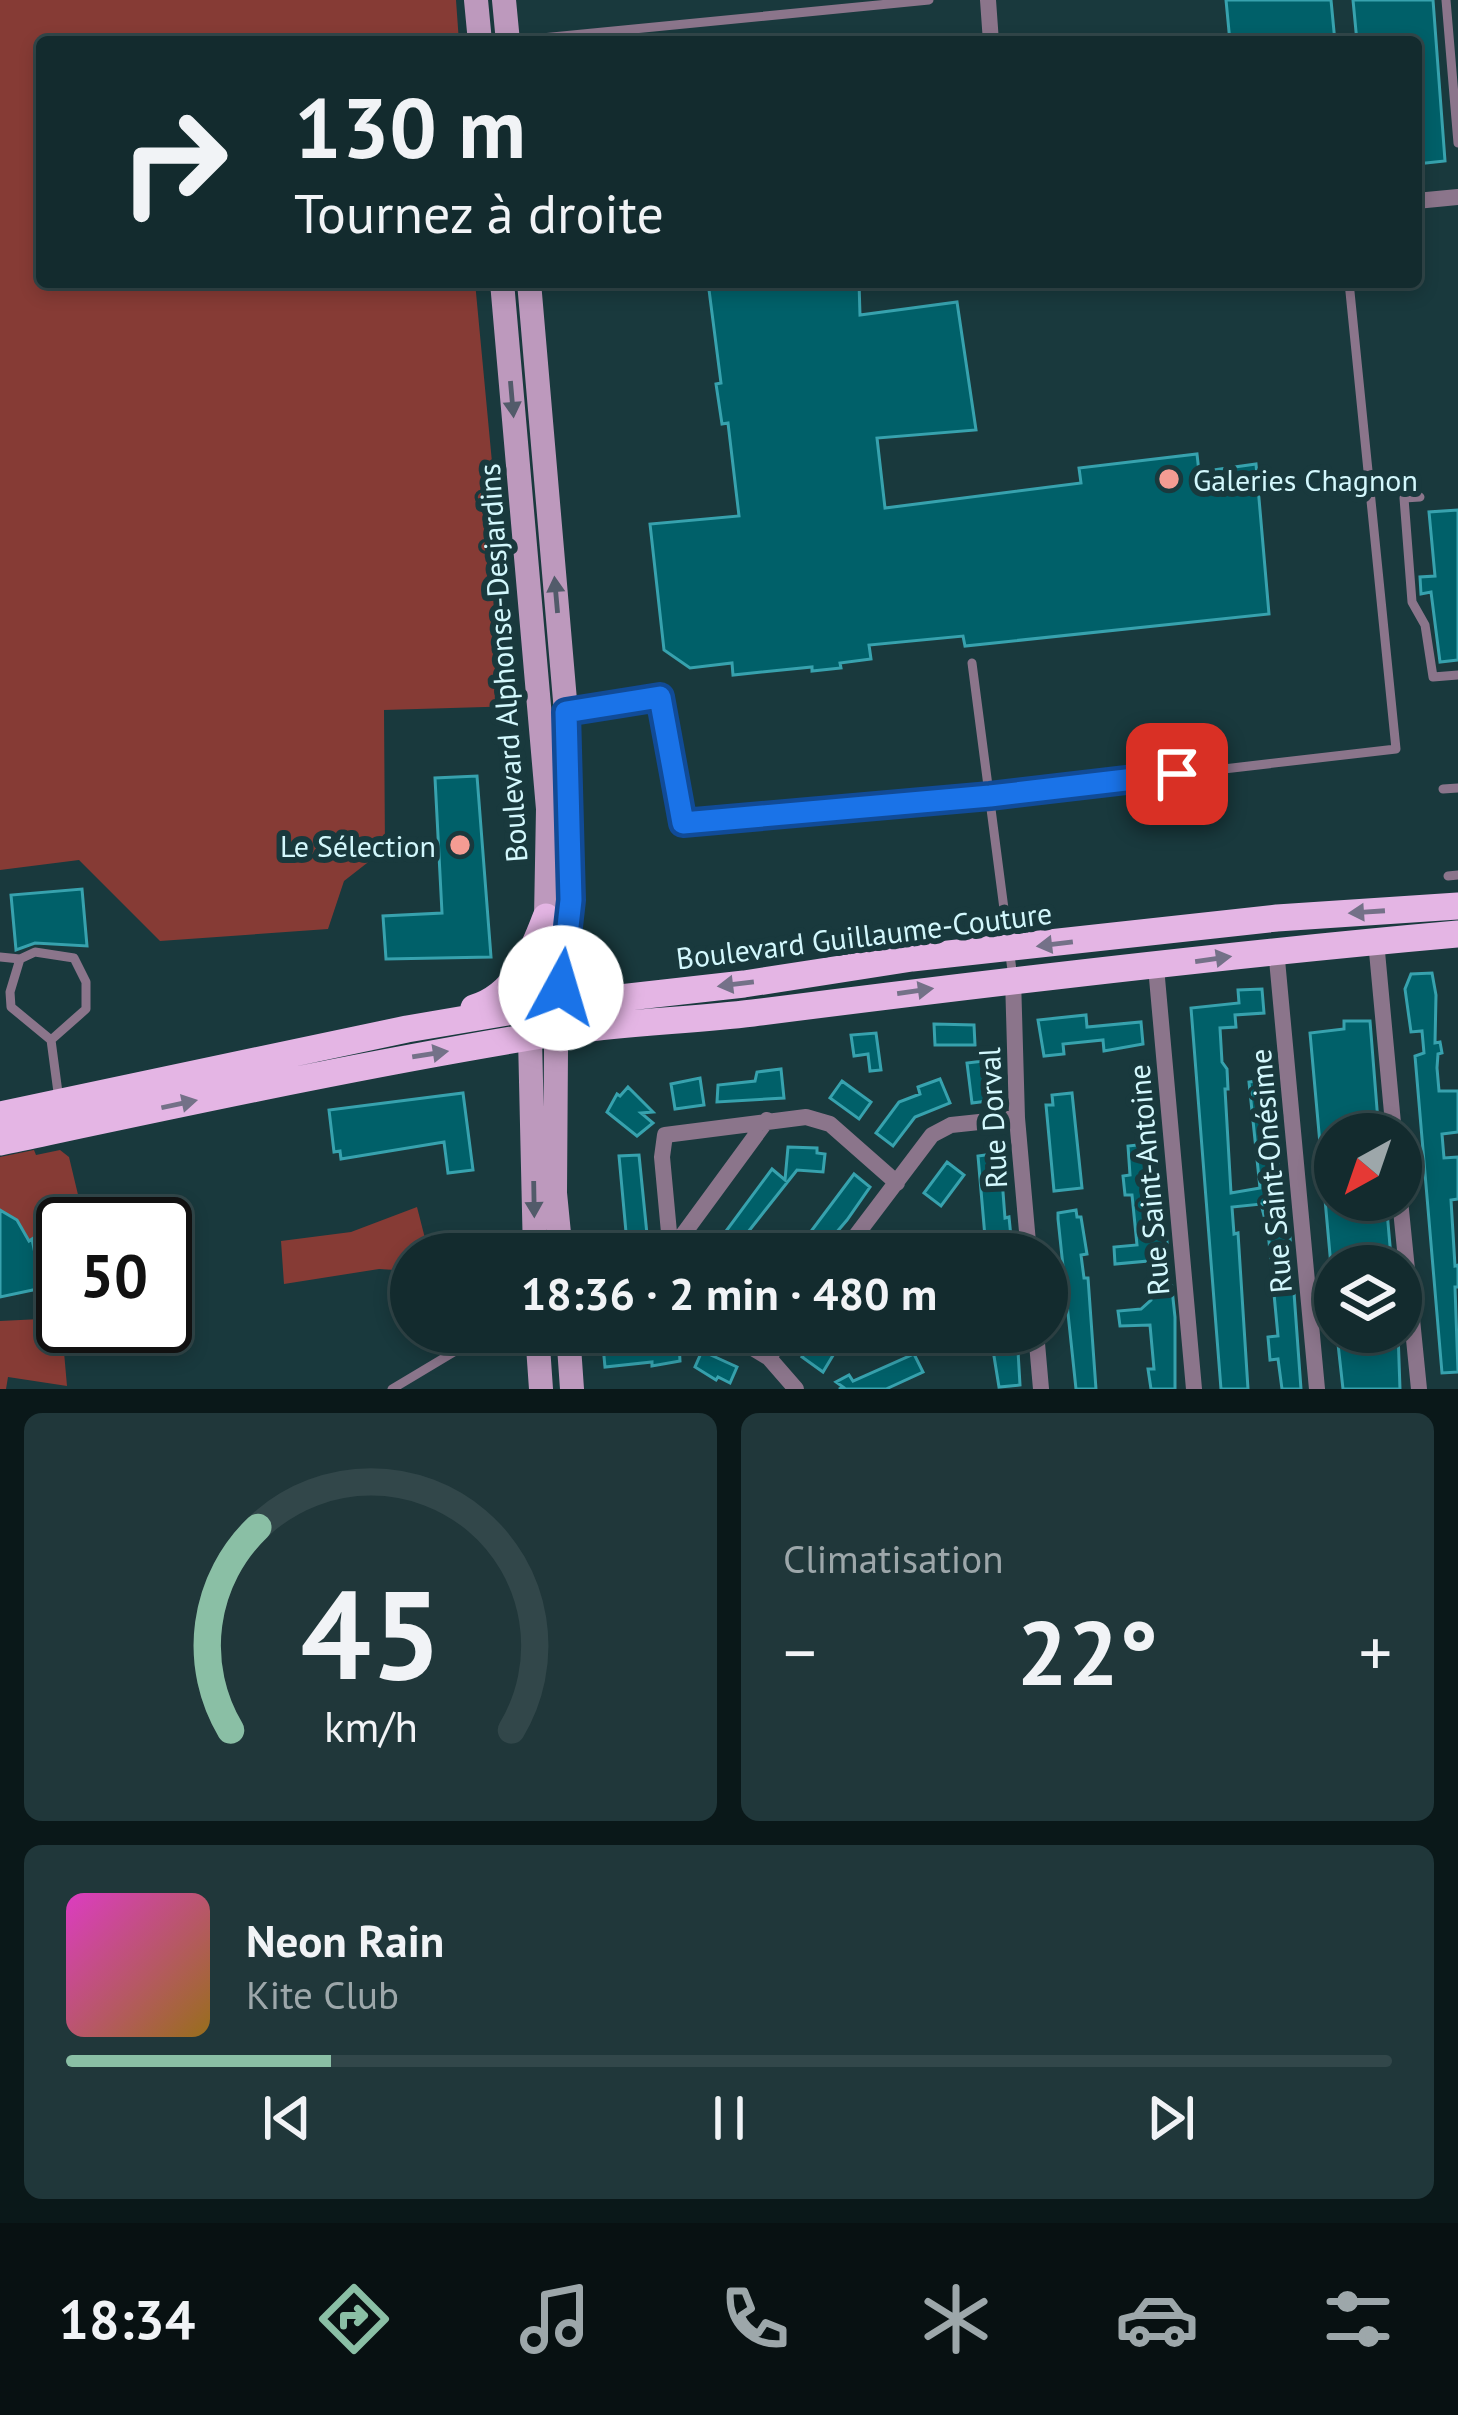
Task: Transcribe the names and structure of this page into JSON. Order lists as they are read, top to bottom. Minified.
{"streets":{"main road":["Boulevard Alphonse-Desjardins","Boulevard Guillaume-Couture"],"street":["Rue Dorval","Rue Saint-Onésime","Rue Saint-Antoine"]},"crossings":[["Boulevard Alphonse-Desjardins","Boulevard Guillaume-Couture"],["Boulevard Guillaume-Couture","Rue Dorval"],["Boulevard Guillaume-Couture","Rue Saint-Onésime"],["Boulevard Guillaume-Couture","Rue Saint-Antoine"]],"places":["Galeries Chagnon","Le Sélection"],"north":"bottom left","page":{"turn":["130 m","Tournez à droite"],"limit":"50","trip":"18:36 · 2 min · 480 m","tile":"Climatisation","heat":["−","22°","+"],"song":["Neon Rain","Kite Club"],"tabs":"18:34","gauge":["45","km/h"]}}
